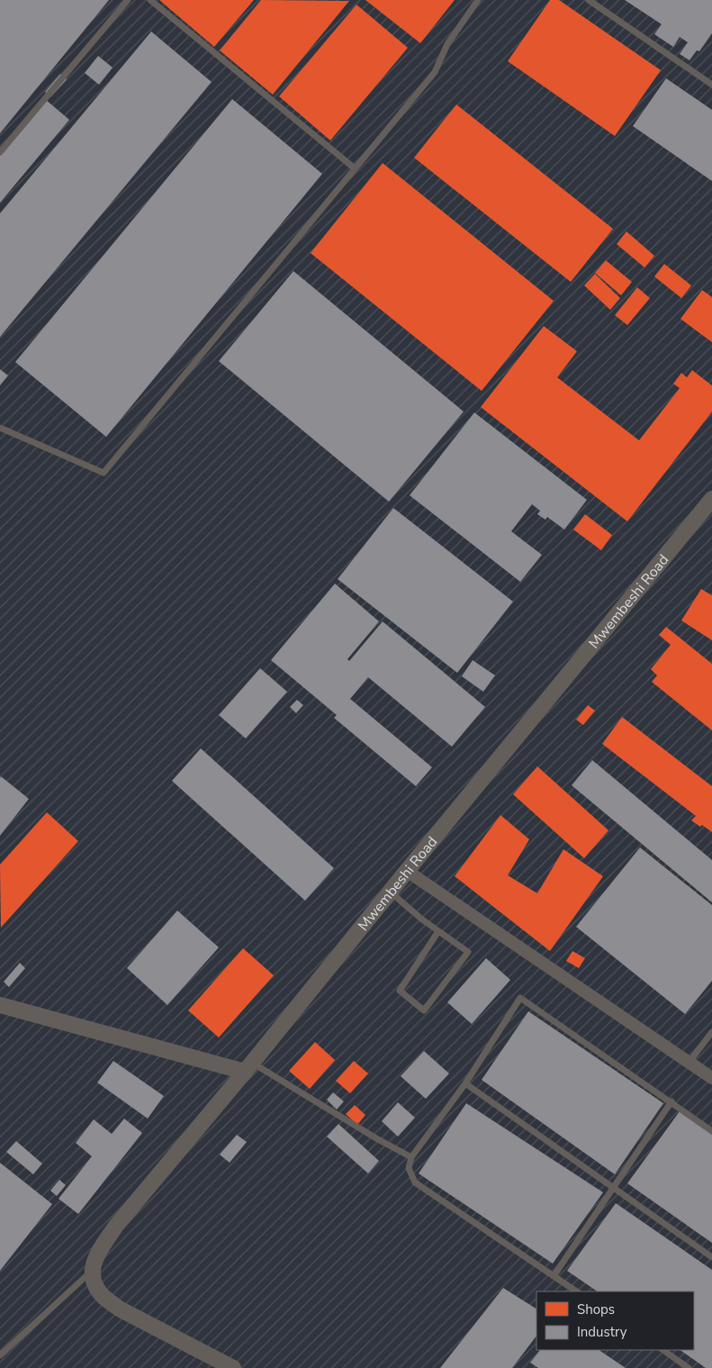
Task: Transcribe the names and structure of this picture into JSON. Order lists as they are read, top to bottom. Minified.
{"streets":{"street":["Mwembeshi Road"]},"legend":["Shops","Industry"]}
